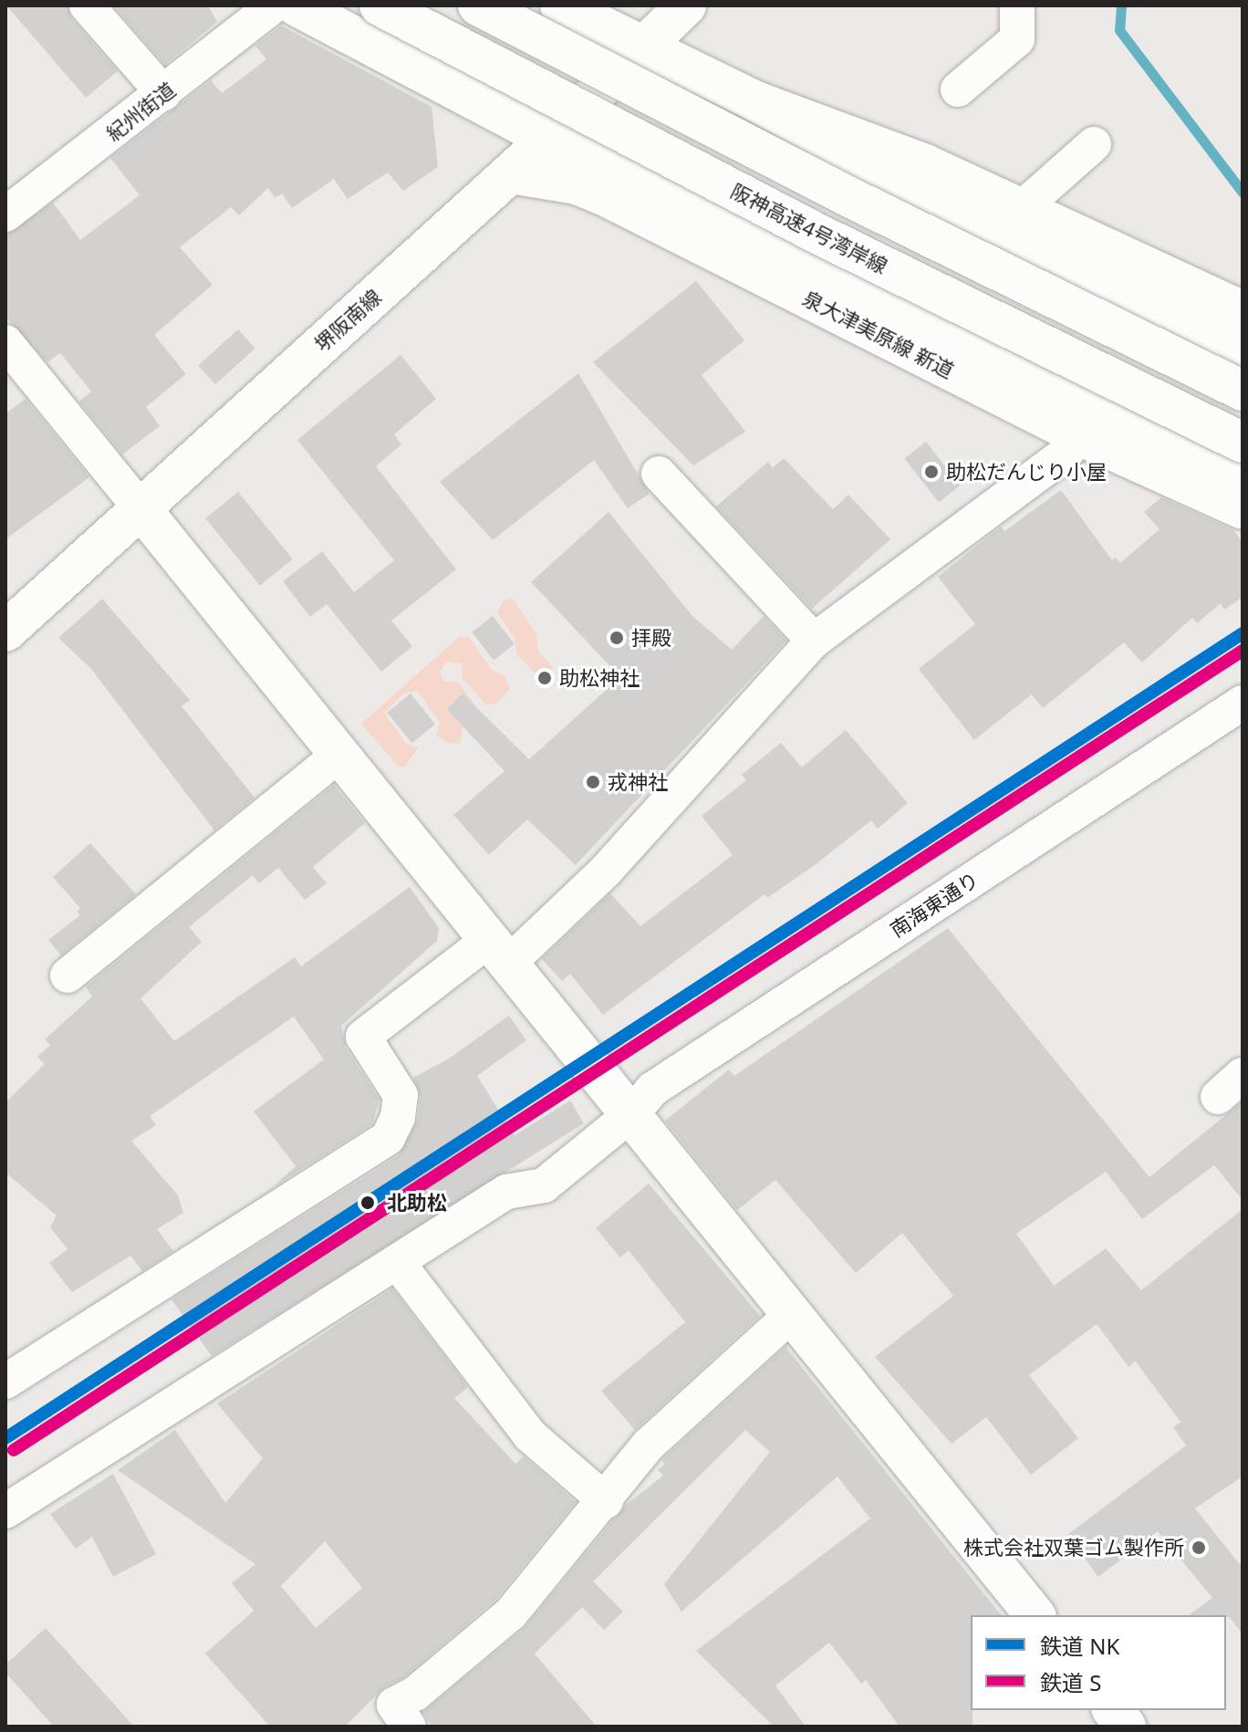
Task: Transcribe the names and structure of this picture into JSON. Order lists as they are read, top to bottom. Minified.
{"streets":{"main road":["阪神高速4号湾岸線","堺阪南線","泉大津美原線 新道"],"street":["紀州街道","南海東通り"]},"crossings":[["堺阪南線","泉大津美原線 新道"]],"places":["助松だんじり小屋","拝殿","助松神社","戎神社","北助松","株式会社双葉ゴム製作所"],"lines":["rail line NK","rail line S"],"legend":["鉄道 NK","鉄道 S"]}
